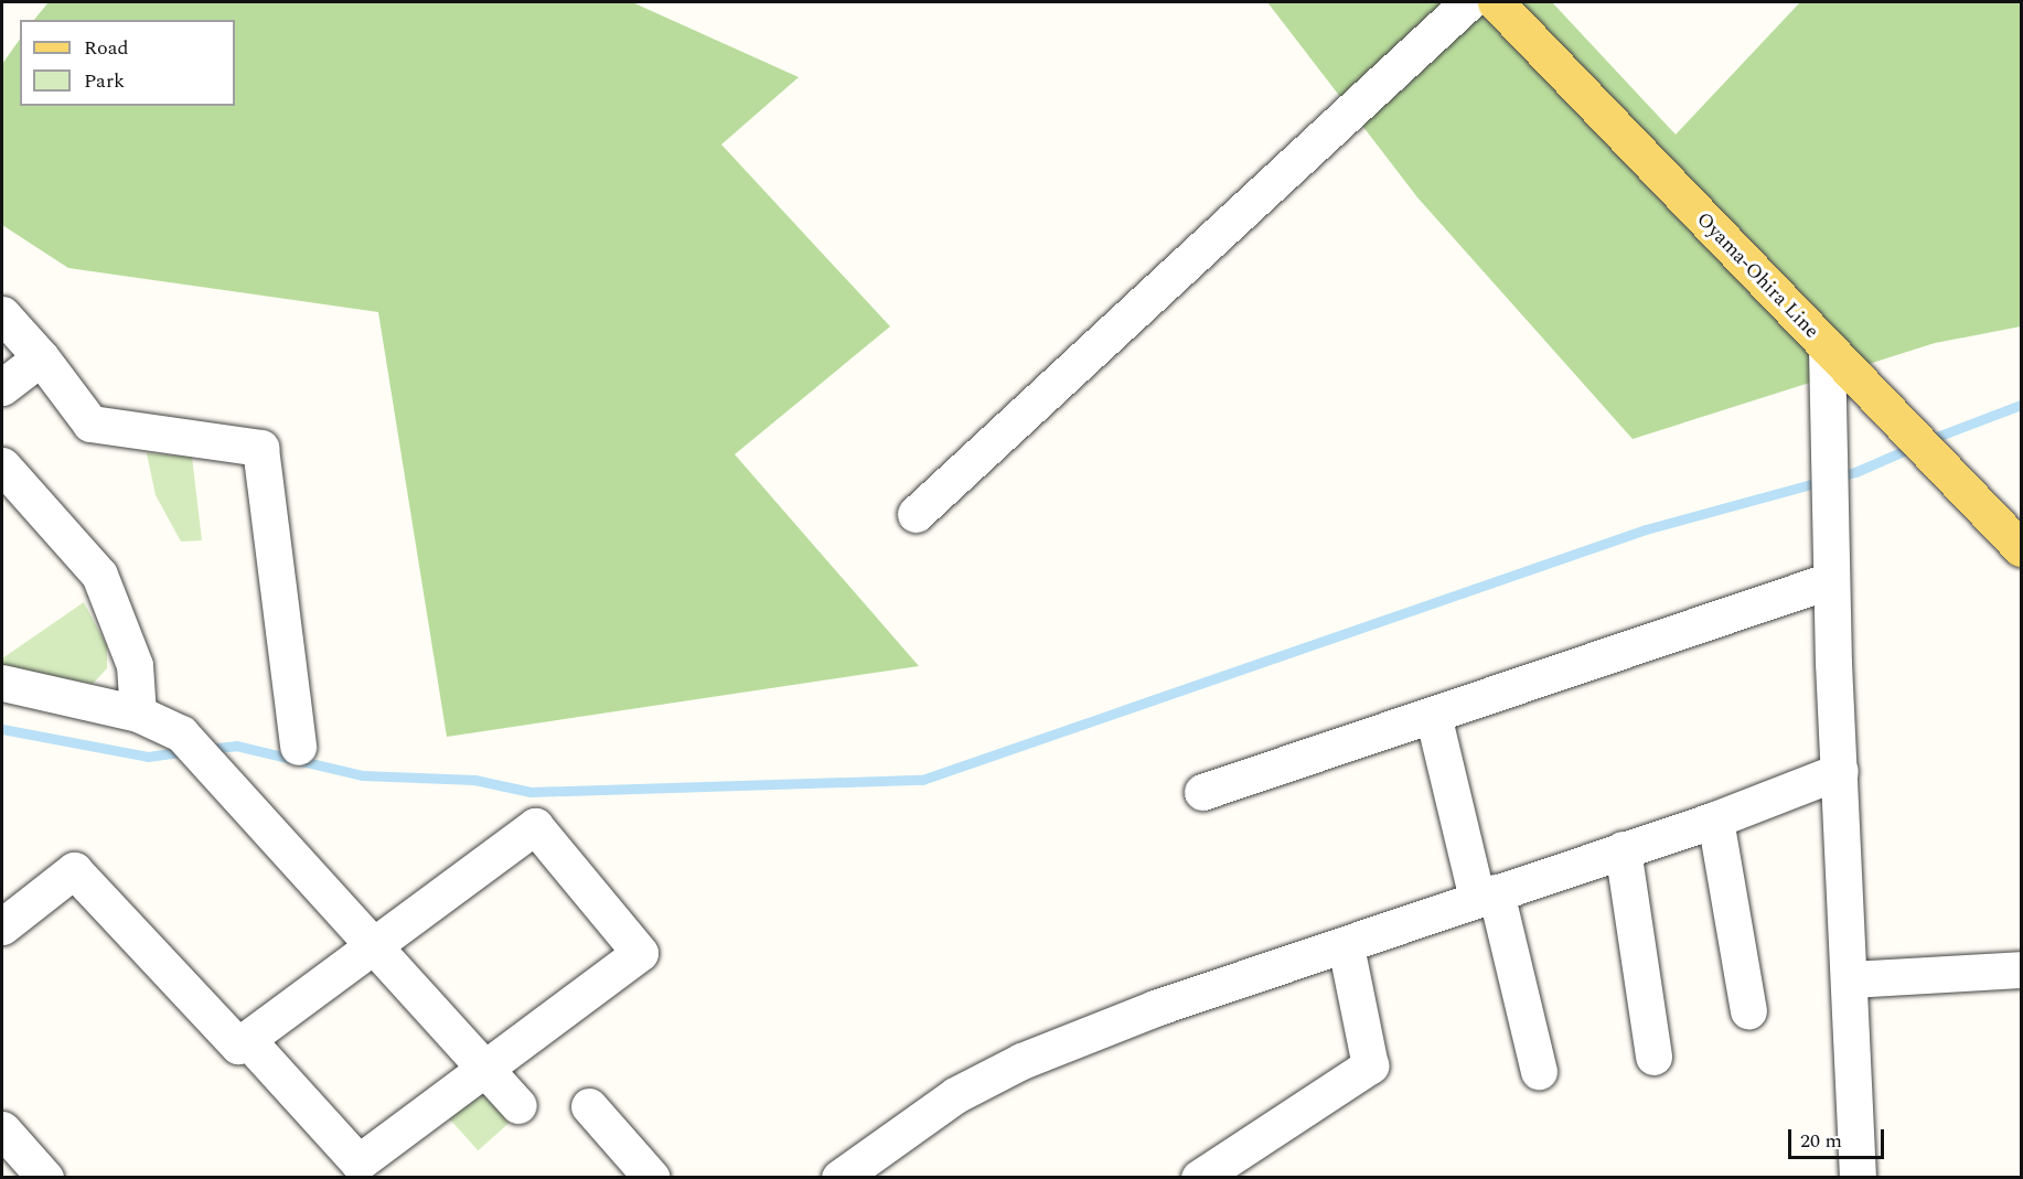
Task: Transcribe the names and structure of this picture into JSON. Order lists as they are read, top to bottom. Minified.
{"streets":{"main road":["Oyama-Ohira Line"]},"legend":["Road","Park"],"scale_bar":"20 m"}
